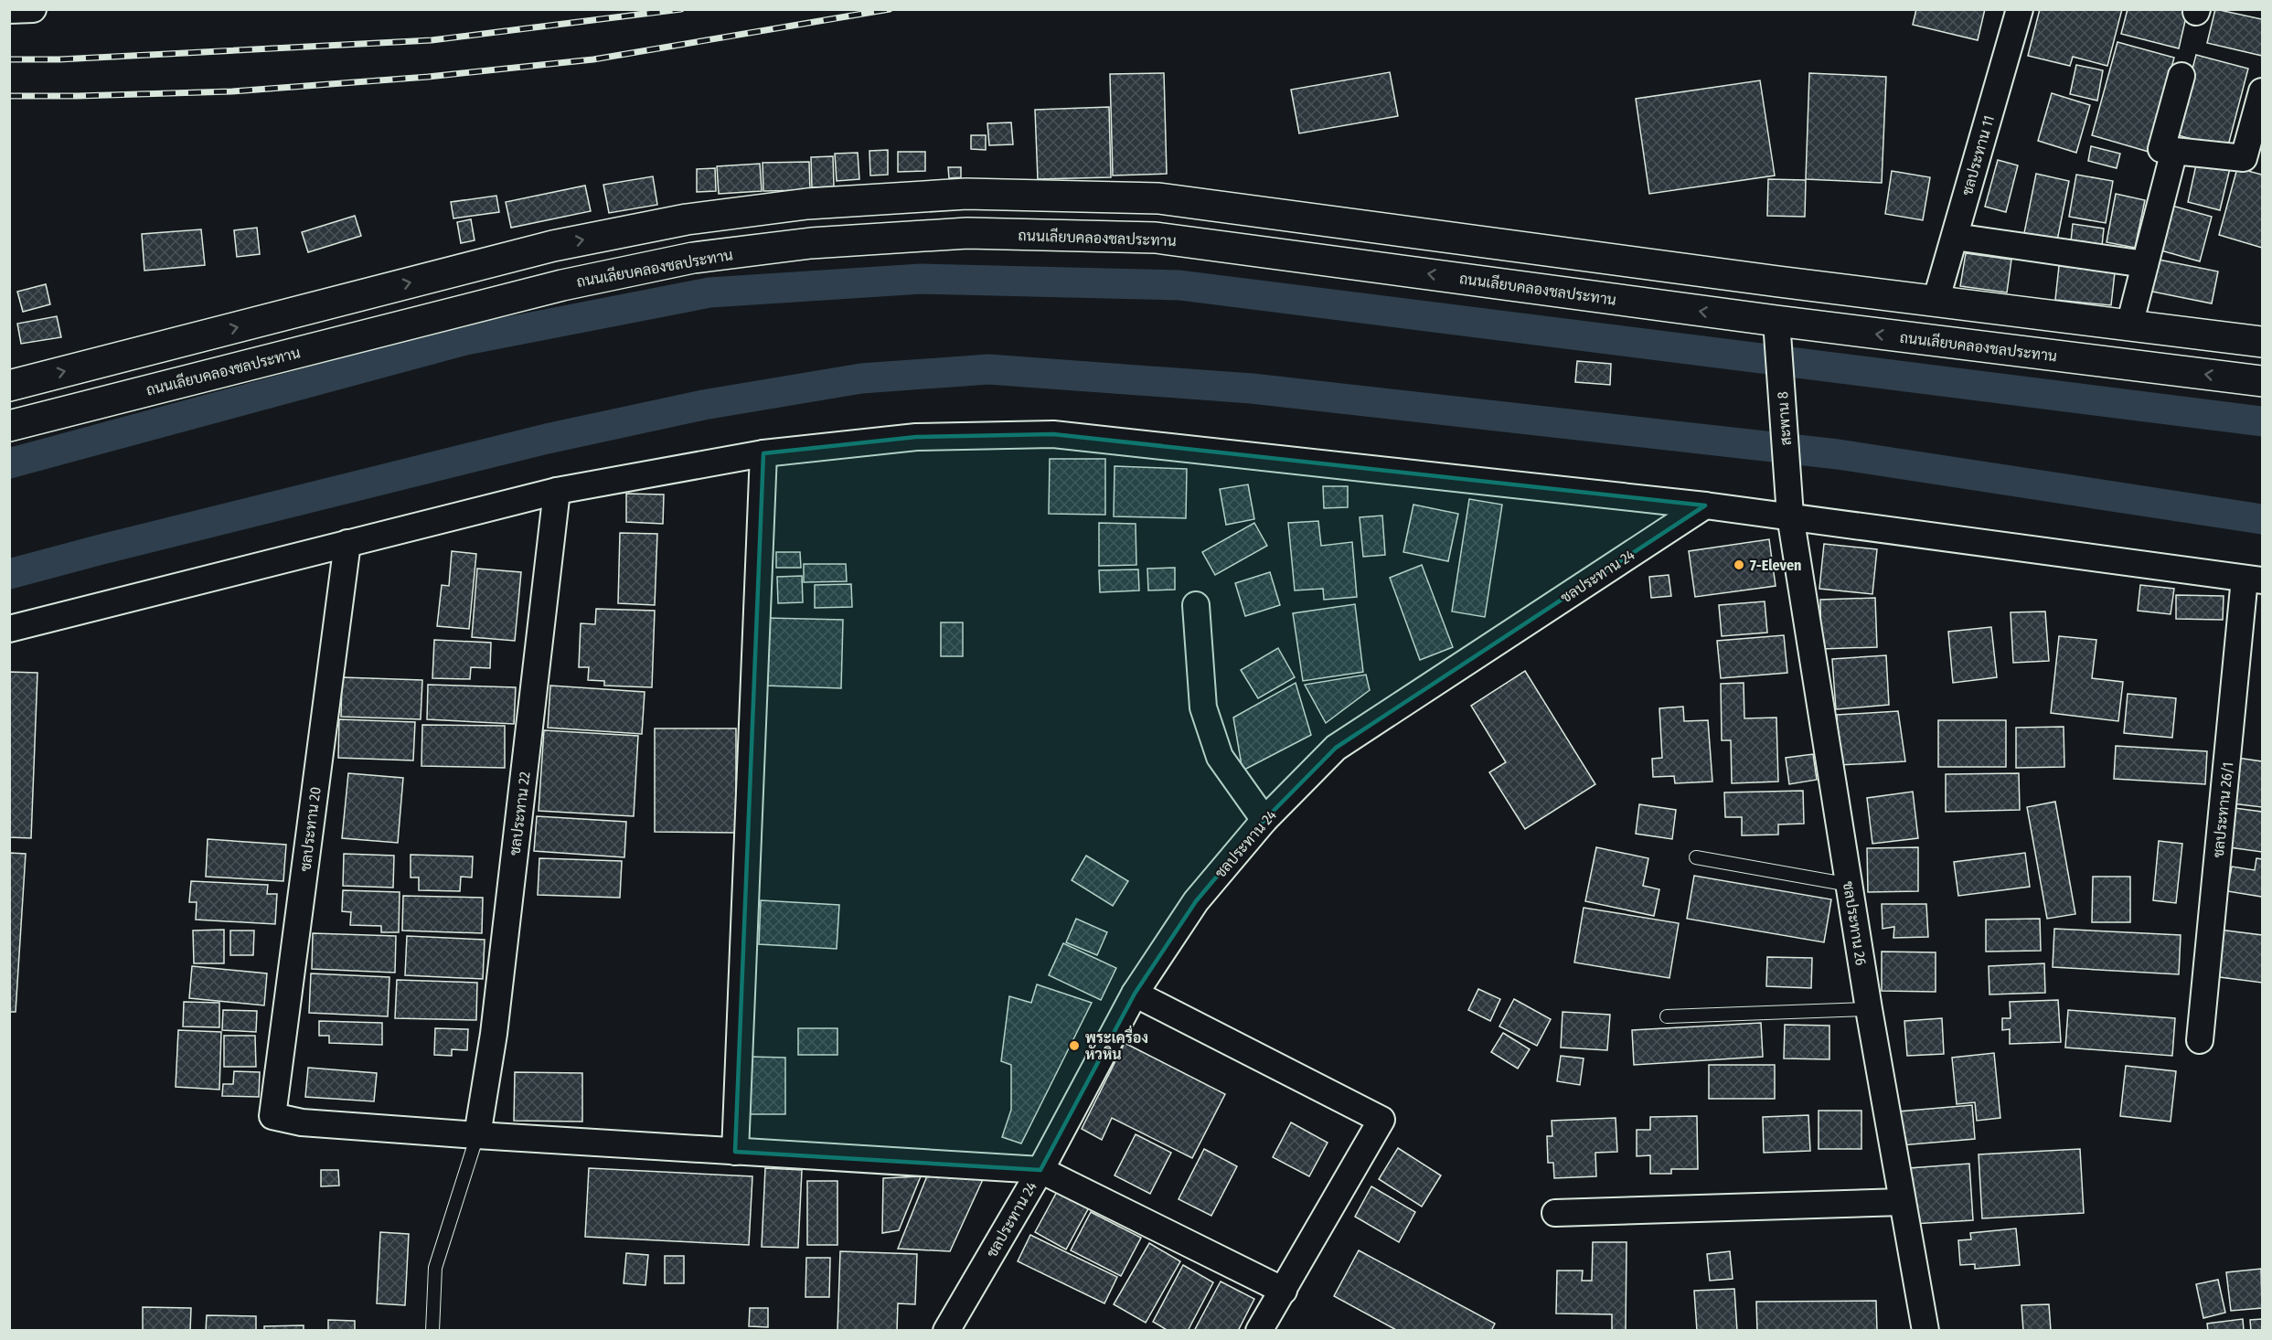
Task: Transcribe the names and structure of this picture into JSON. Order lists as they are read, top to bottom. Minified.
{"streets":{"street":["ชลประทาน 11","ถนนเลียบคลองชลประทาน","สะพาน 8","ชลประทาน 24","ชลประทาน 26/1","ชลประทาน 22","ชลประทาน 20","ชลประทาน 26"]},"crossings":[["ถนนเลียบคลองชลประทาน","สะพาน 8"],["สะพาน 8","ชลประทาน 26"],["ชลประทาน 22","ชลประทาน 20"]],"places":["7-Eleven","พระเครื่อง หัวหิน"]}
